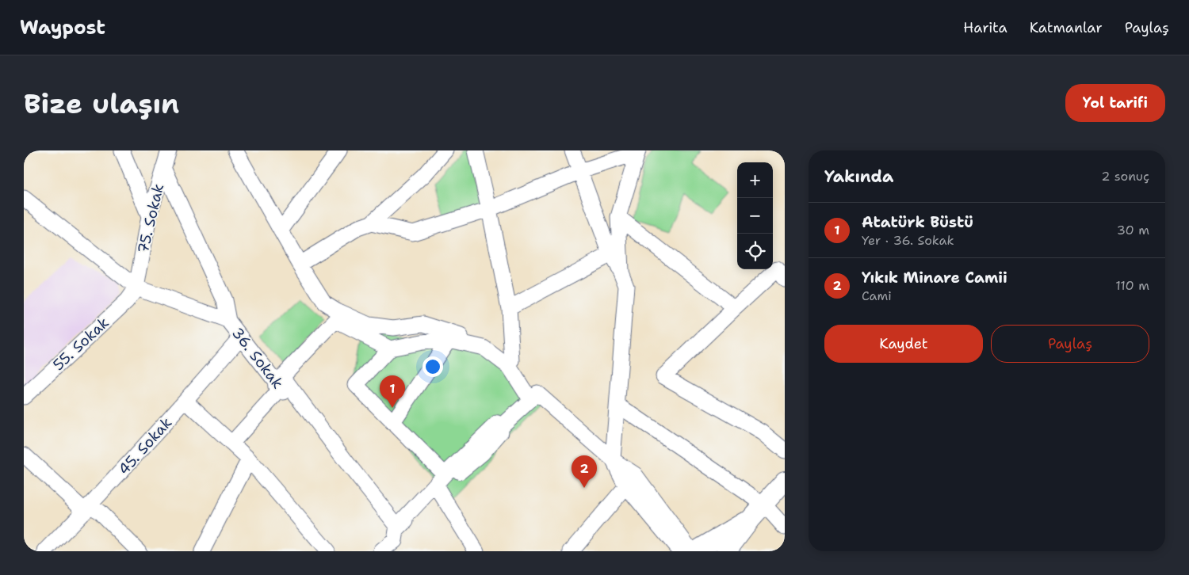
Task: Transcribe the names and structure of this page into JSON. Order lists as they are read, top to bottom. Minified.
{"streets":{"street":["75. Sokak","55. Sokak","36. Sokak","45. Sokak"]},"crossings":[["75. Sokak","55. Sokak"],["75. Sokak","36. Sokak"],["55. Sokak","36. Sokak"],["36. Sokak","45. Sokak"]],"page":{"header":"Waypost","nav":["Harita","Katmanlar","Paylaş"],"buttons":["Yol tarifi",["Kaydet","Paylaş"]],"title":"Bize ulaşın","heading":["Yakında","2 sonuç"],"map_buttons":["+","−"],"list":[{"mark":"1","name":"Atatürk Büstü","note":"Yer · 36. Sokak","value":"30 m"},{"mark":"2","name":"Yıkık Minare Camii","note":"Cami","value":"110 m"}],"pins":["1","2"]}}
